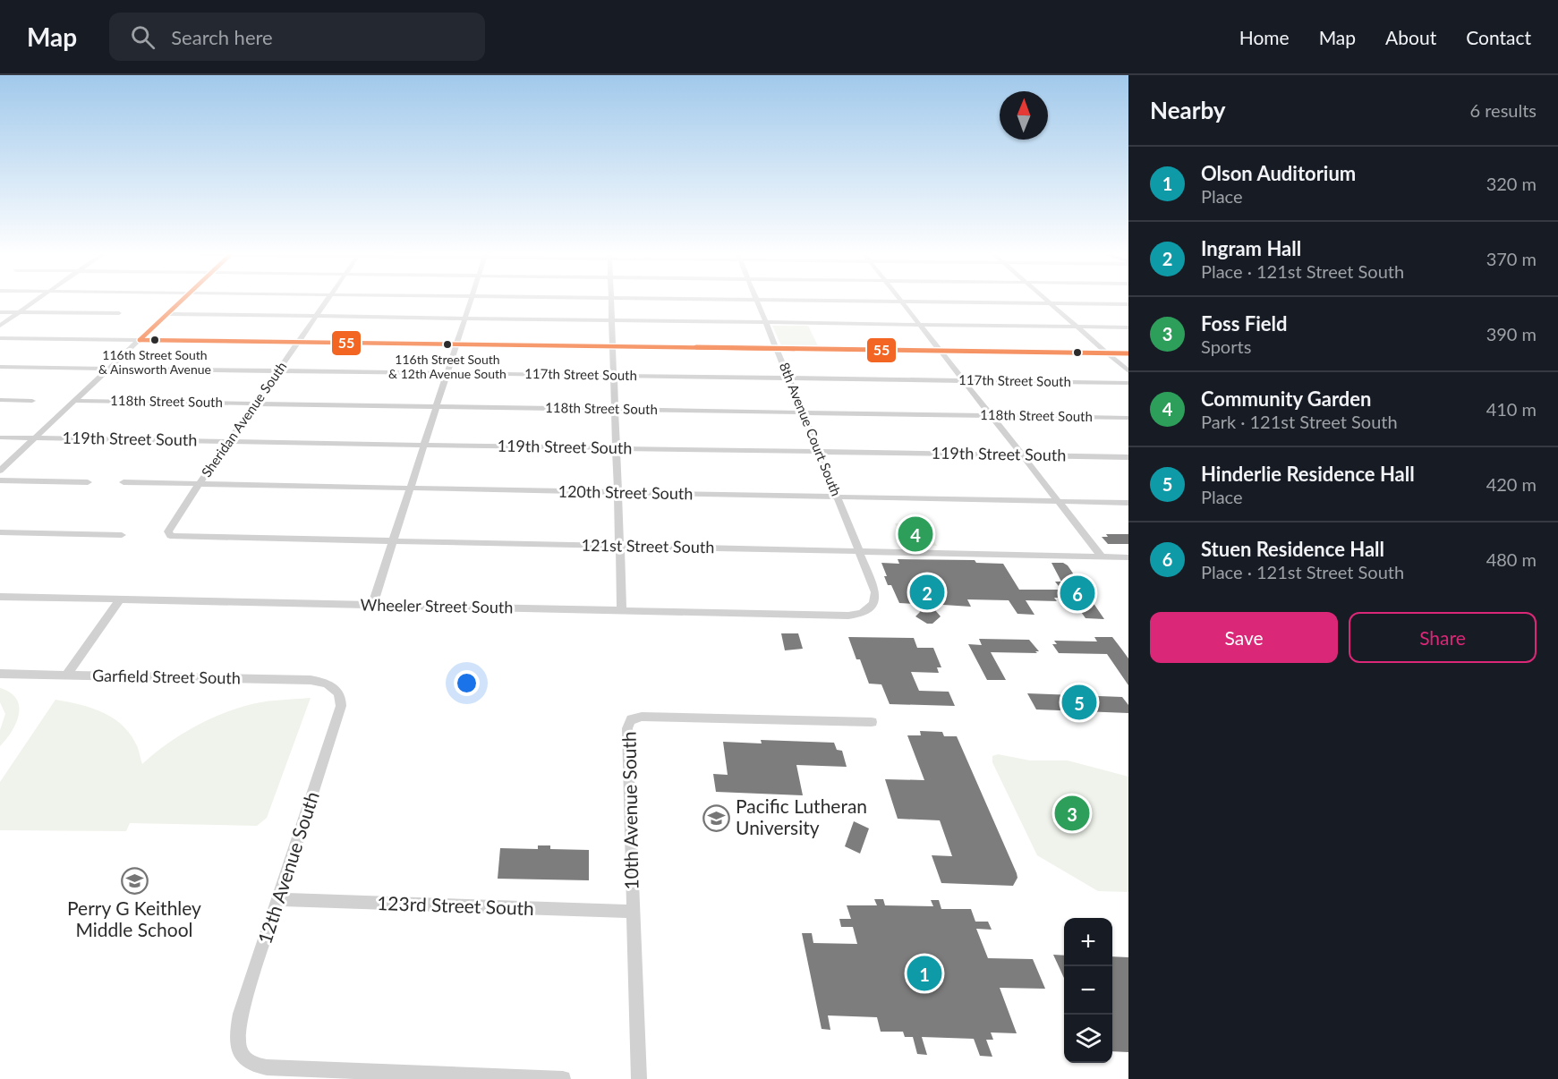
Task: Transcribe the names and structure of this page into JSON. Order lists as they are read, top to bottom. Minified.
{"streets":{"street":["117th Street South","118th Street South","Sheridan Avenue South","8th Avenue Court South","119th Street South","120th Street South","121st Street South","Wheeler Street South","Garfield Street South","10th Avenue South","12th Avenue South","123rd Street South"]},"crossings":[["117th Street South","Sheridan Avenue South"],["117th Street South","8th Avenue Court South"],["118th Street South","Sheridan Avenue South"],["118th Street South","8th Avenue Court South"],["Sheridan Avenue South","119th Street South"],["Sheridan Avenue South","120th Street South"],["Sheridan Avenue South","121st Street South"],["8th Avenue Court South","119th Street South"],["8th Avenue Court South","120th Street South"],["8th Avenue Court South","121st Street South"],["8th Avenue Court South","Wheeler Street South"],["Garfield Street South","12th Avenue South"],["10th Avenue South","123rd Street South"],["12th Avenue South","123rd Street South"]],"places":{"other":["116th Street South & Ainsworth Avenue","116th Street South & 12th Avenue South"],"school or university":["Pacific Lutheran University","Perry G Keithley Middle School"]},"lines":["transit line 55"],"north":"top","page":{"header":"Map","search":"Search here","nav":["Home","Map","About","Contact"],"heading":["Nearby","6 results"],"list":[{"mark":"1","name":"Olson Auditorium","note":"Place","value":"320 m"},{"mark":"2","name":"Ingram Hall","note":"Place · 121st Street South","value":"370 m"},{"mark":"3","name":"Foss Field","note":"Sports","value":"390 m"},{"mark":"4","name":"Community Garden","note":"Park · 121st Street South","value":"410 m"},{"mark":"5","name":"Hinderlie Residence Hall","note":"Place","value":"420 m"},{"mark":"6","name":"Stuen Residence Hall","note":"Place · 121st Street South","value":"480 m"}],"pins":["4","2","6","5","3","1"],"buttons":["Save","Share"],"map_buttons":["+","−"]}}
